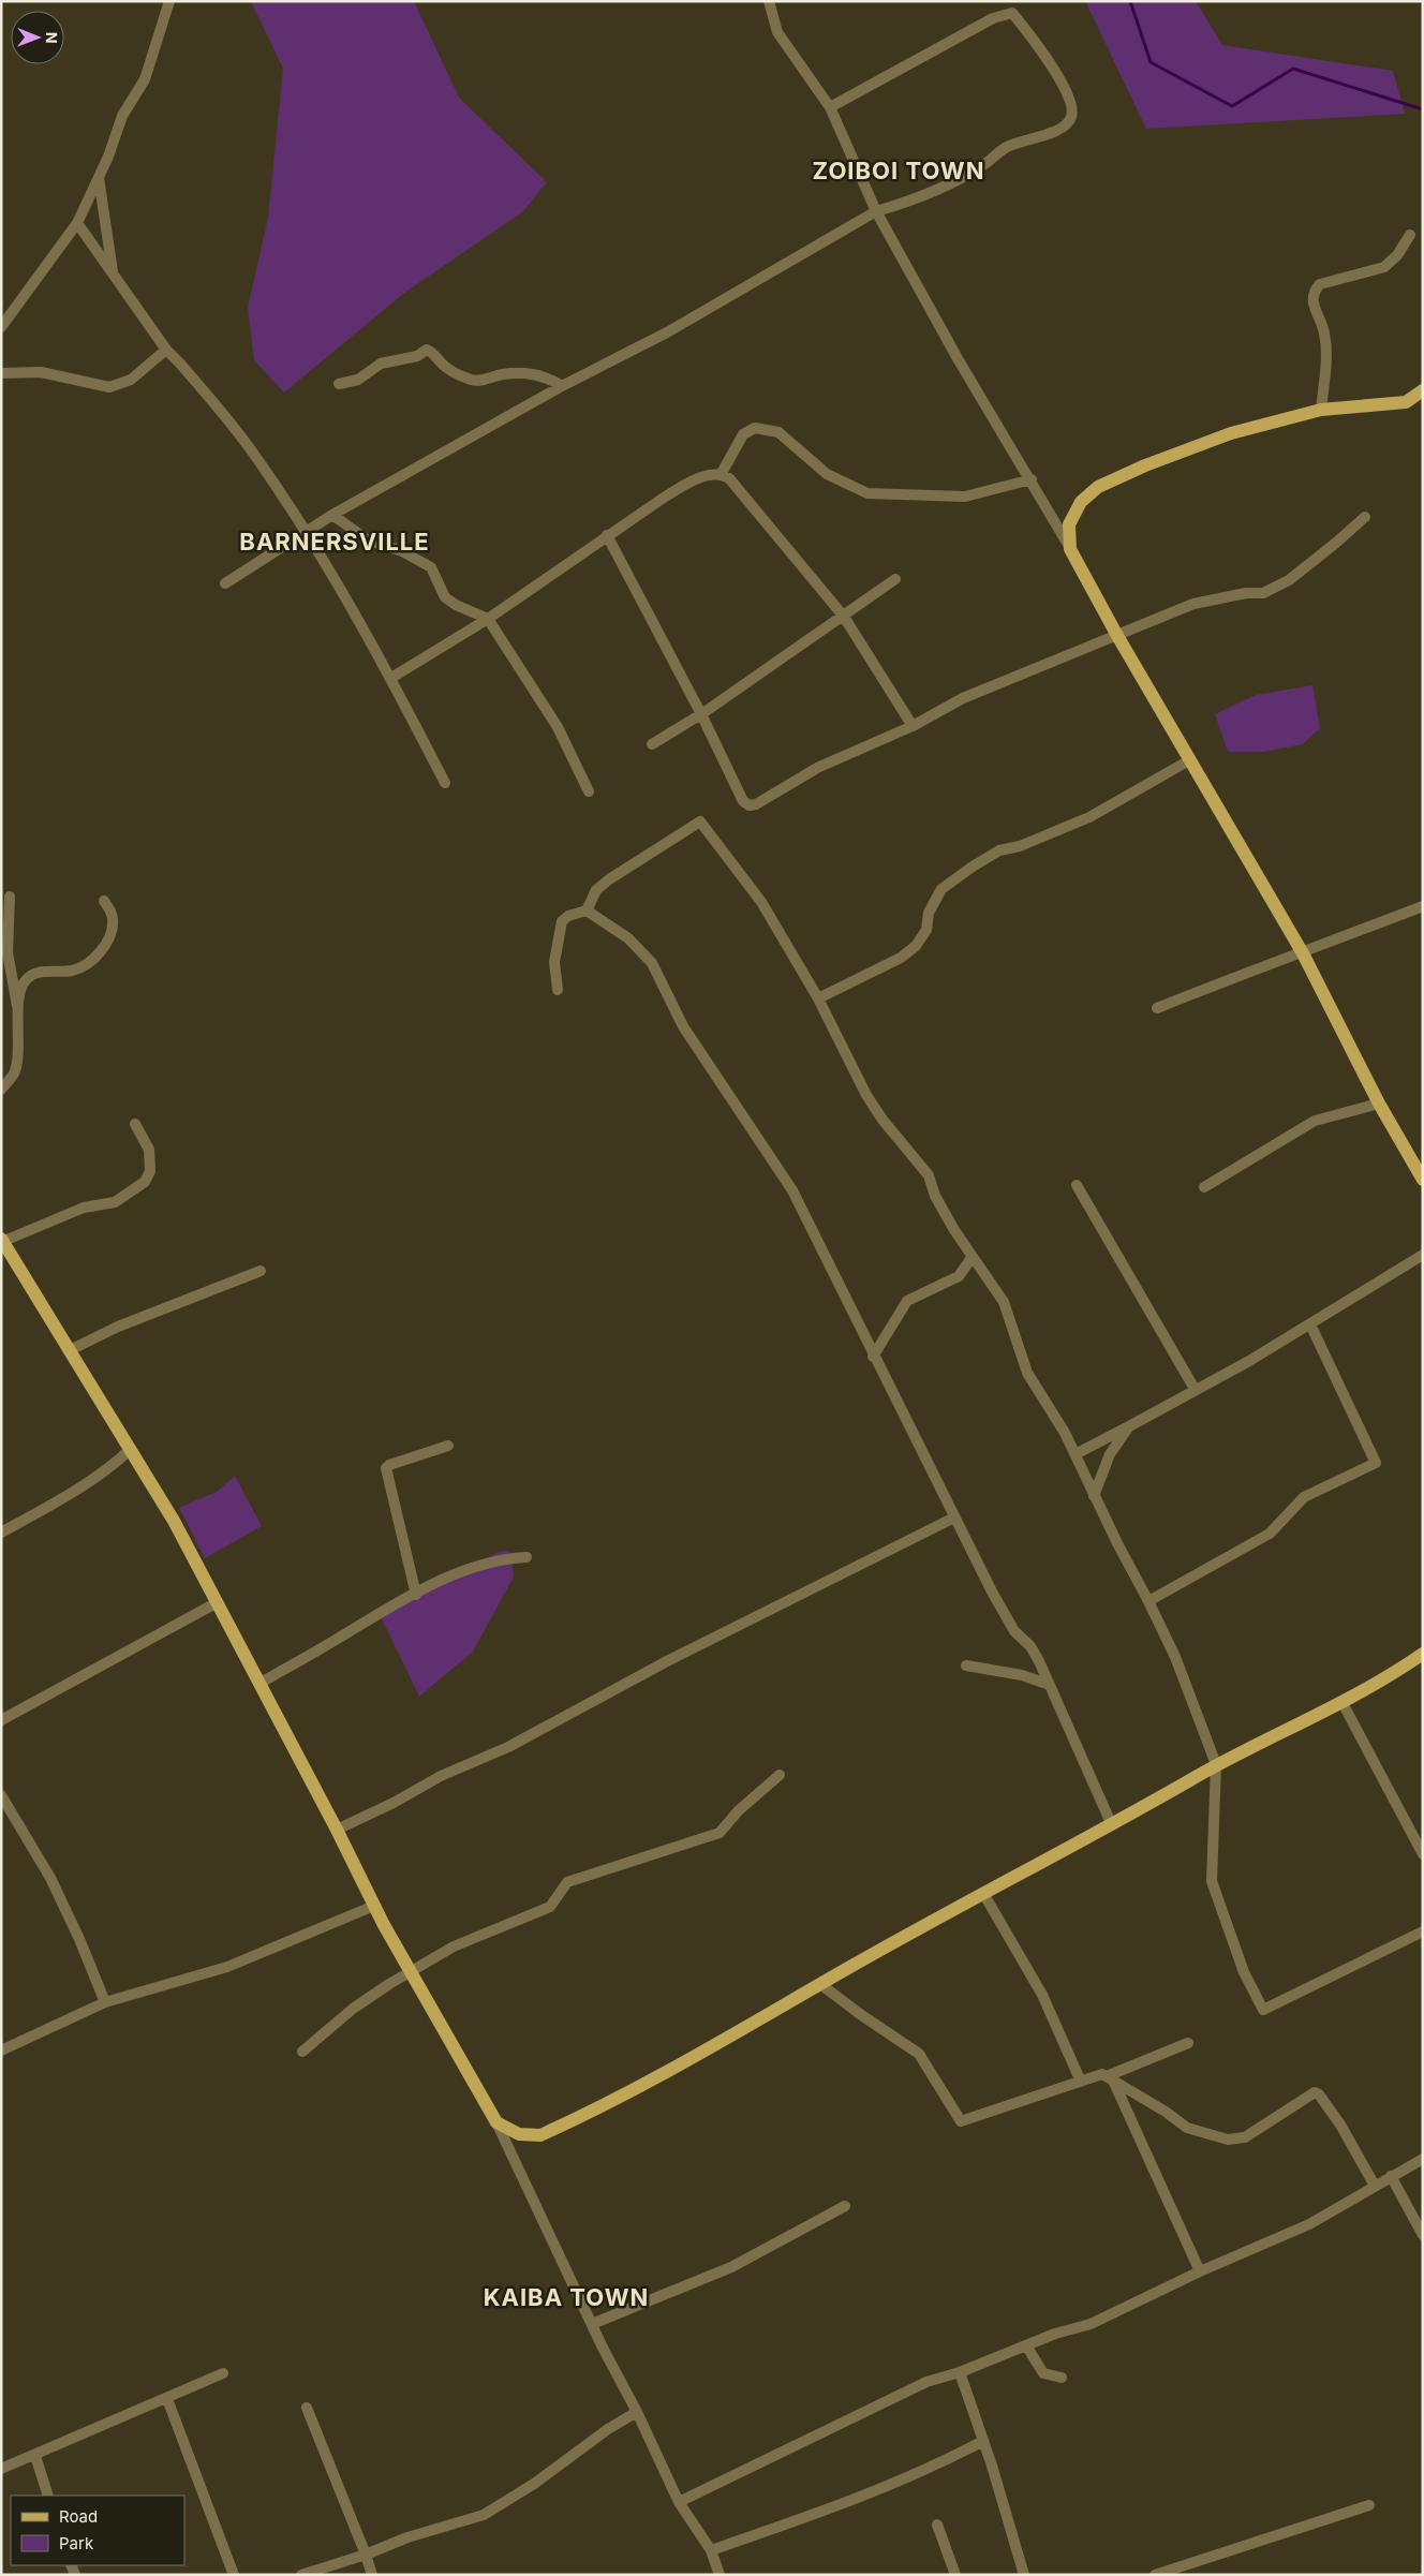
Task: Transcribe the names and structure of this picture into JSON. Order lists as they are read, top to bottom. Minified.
{"districts":["ZOIBOI TOWN","BARNERSVILLE","KAIBA TOWN"],"legend":["Road","Park"],"north":"right"}
